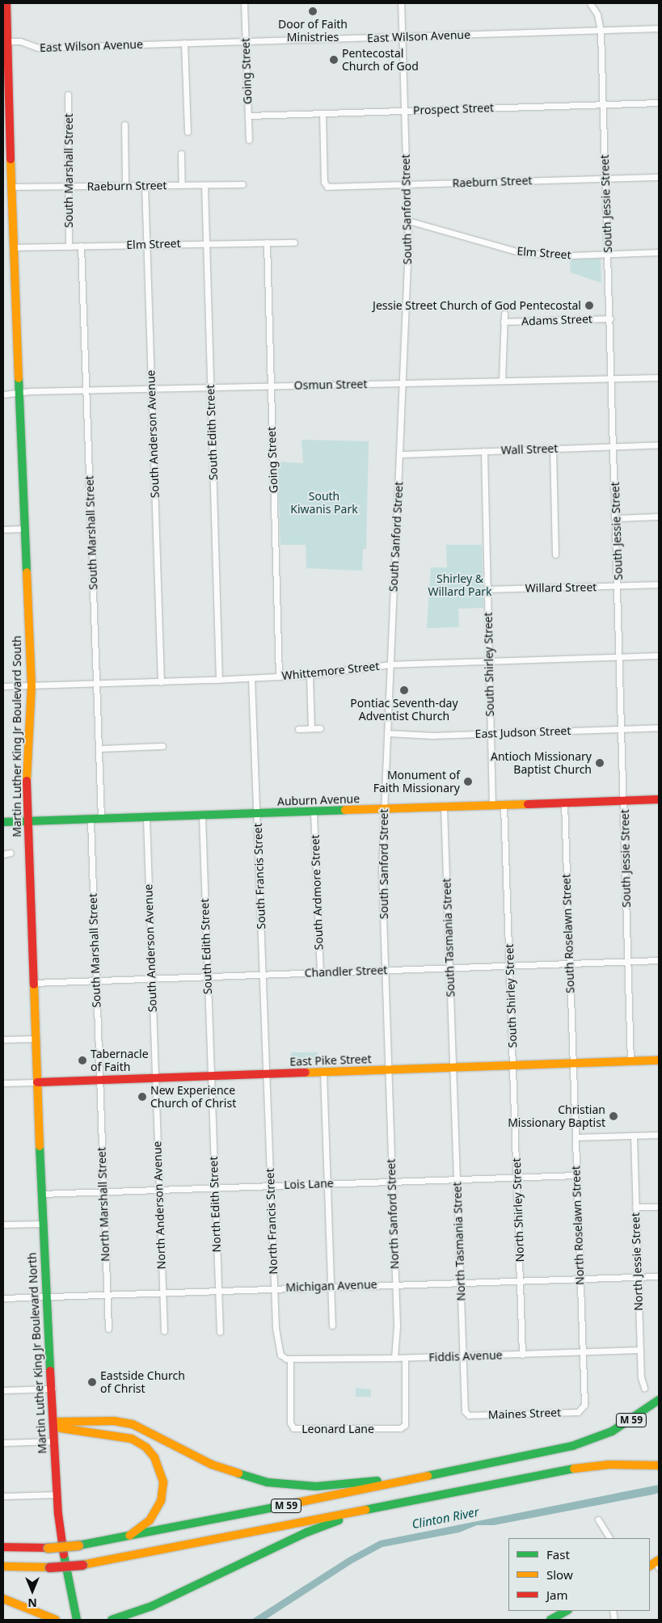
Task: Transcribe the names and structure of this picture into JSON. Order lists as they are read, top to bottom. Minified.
{"streets":{"main road":["Martin Luther King Jr Boulevard South","Auburn Avenue","East Pike Street","Martin Luther King Jr Boulevard North","M 59"],"street":["East Wilson Avenue","Going Street","Prospect Street","South Marshall Street","Raeburn Street","South Jessie Street","South Sanford Street","Elm Street","Adams Street","Osmun Street","South Edith Street","South Anderson Avenue","Wall Street","Willard Street","South Shirley Street","Whittemore Street","East Judson Street","South Francis Street","South Ardmore Street","South Roselawn Street","South Tasmania Street","Chandler Street","Lois Lane","North Marshall Street","North Edith Street","North Anderson Avenue","North Shirley Street","North Sanford Street","North Francis Street","North Roselawn Street","North Tasmania Street","North Jessie Street","Michigan Avenue","Fiddis Avenue","Maines Street","Leonard Lane"]},"crossings":[["East Wilson Avenue","Going Street"],["East Wilson Avenue","South Jessie Street"],["East Wilson Avenue","South Sanford Street"],["East Wilson Avenue","Martin Luther King Jr Boulevard South"],["Going Street","Prospect Street"],["Going Street","Elm Street"],["Going Street","Osmun Street"],["Going Street","Whittemore Street"],["Prospect Street","Raeburn Street"],["Prospect Street","South Jessie Street"],["Prospect Street","South Sanford Street"],["South Marshall Street","Raeburn Street"],["South Marshall Street","Elm Street"],["South Marshall Street","Osmun Street"],["South Marshall Street","Whittemore Street"],["South Marshall Street","Auburn Avenue"],["South Marshall Street","Chandler Street"],["South Marshall Street","East Pike Street"],["South Marshall Street","North Marshall Street"],["Raeburn Street","South Jessie Street"],["Raeburn Street","South Sanford Street"],["Raeburn Street","South Edith Street"],["Raeburn Street","South Anderson Avenue"],["Raeburn Street","Martin Luther King Jr Boulevard South"],["South Jessie Street","Elm Street"],["South Jessie Street","Adams Street"],["South Jessie Street","Osmun Street"],["South Jessie Street","Wall Street"],["South Jessie Street","Willard Street"],["South Jessie Street","Whittemore Street"],["South Jessie Street","East Judson Street"],["South Jessie Street","Auburn Avenue"],["South Jessie Street","Chandler Street"],["South Jessie Street","East Pike Street"],["South Sanford Street","Elm Street"],["South Sanford Street","Osmun Street"],["South Sanford Street","Wall Street"],["South Sanford Street","Whittemore Street"],["South Sanford Street","East Judson Street"],["South Sanford Street","Auburn Avenue"],["South Sanford Street","Chandler Street"],["South Sanford Street","East Pike Street"],["South Sanford Street","North Sanford Street"],["Elm Street","South Edith Street"],["Elm Street","South Anderson Avenue"],["Elm Street","Martin Luther King Jr Boulevard South"],["Osmun Street","South Edith Street"],["Osmun Street","South Anderson Avenue"],["Osmun Street","Martin Luther King Jr Boulevard South"],["South Edith Street","Whittemore Street"],["South Edith Street","Auburn Avenue"],["South Edith Street","Chandler Street"],["South Edith Street","East Pike Street"],["South Edith Street","North Edith Street"],["South Anderson Avenue","Whittemore Street"],["South Anderson Avenue","Auburn Avenue"],["South Anderson Avenue","Chandler Street"],["South Anderson Avenue","East Pike Street"],["South Anderson Avenue","North Anderson Avenue"],["Wall Street","South Shirley Street"],["Willard Street","South Shirley Street"],["South Shirley Street","Whittemore Street"],["South Shirley Street","East Judson Street"],["South Shirley Street","Auburn Avenue"],["South Shirley Street","Chandler Street"],["South Shirley Street","East Pike Street"],["South Shirley Street","North Shirley Street"],["Whittemore Street","Martin Luther King Jr Boulevard South"],["Whittemore Street","South Francis Street"],["Martin Luther King Jr Boulevard South","Auburn Avenue"],["Martin Luther King Jr Boulevard South","Chandler Street"],["Martin Luther King Jr Boulevard South","East Pike Street"],["Martin Luther King Jr Boulevard South","Martin Luther King Jr Boulevard North"],["Auburn Avenue","South Francis Street"],["Auburn Avenue","South Ardmore Street"],["Auburn Avenue","South Roselawn Street"],["Auburn Avenue","South Tasmania Street"],["South Francis Street","Chandler Street"],["South Francis Street","East Pike Street"],["South Francis Street","North Francis Street"],["South Ardmore Street","Chandler Street"],["South Roselawn Street","Chandler Street"],["South Roselawn Street","East Pike Street"],["South Roselawn Street","North Roselawn Street"],["South Tasmania Street","Chandler Street"],["South Tasmania Street","East Pike Street"],["South Tasmania Street","North Tasmania Street"],["East Pike Street","North Marshall Street"],["East Pike Street","North Edith Street"],["East Pike Street","North Anderson Avenue"],["East Pike Street","North Shirley Street"],["East Pike Street","North Sanford Street"],["East Pike Street","North Francis Street"],["East Pike Street","North Roselawn Street"],["East Pike Street","North Tasmania Street"],["East Pike Street","Martin Luther King Jr Boulevard North"],["Lois Lane","North Marshall Street"],["Lois Lane","North Edith Street"],["Lois Lane","North Anderson Avenue"],["Lois Lane","North Shirley Street"],["Lois Lane","North Sanford Street"],["Lois Lane","North Francis Street"],["Lois Lane","North Roselawn Street"],["Lois Lane","North Tasmania Street"],["Lois Lane","Martin Luther King Jr Boulevard North"],["North Marshall Street","Michigan Avenue"],["North Edith Street","Michigan Avenue"],["North Anderson Avenue","Michigan Avenue"],["North Shirley Street","Michigan Avenue"],["North Shirley Street","Fiddis Avenue"],["North Sanford Street","Michigan Avenue"],["North Sanford Street","Fiddis Avenue"],["North Francis Street","Michigan Avenue"],["North Francis Street","Fiddis Avenue"],["North Francis Street","Leonard Lane"],["North Roselawn Street","Michigan Avenue"],["North Roselawn Street","Fiddis Avenue"],["North Roselawn Street","Maines Street"],["North Tasmania Street","Michigan Avenue"],["North Tasmania Street","Fiddis Avenue"],["North Tasmania Street","Maines Street"],["North Jessie Street","Michigan Avenue"],["North Jessie Street","Fiddis Avenue"],["Michigan Avenue","Martin Luther King Jr Boulevard North"],["Fiddis Avenue","Leonard Lane"]],"water":["Clinton River"],"parks":["South Kiwanis Park","Shirley & Willard Park"],"places":["Door of Faith Ministries","Pentecostal Church of God","Jessie Street Church of God Pentecostal","Pontiac Seventh-day Adventist Church","Antioch Missionary Baptist Church","Monument of Faith Missionary","Tabernacle of Faith","New Experience Church of Christ","Christian Missionary Baptist","Eastside Church of Christ"],"legend":["Fast","Slow","Jam"],"north":"bottom"}
